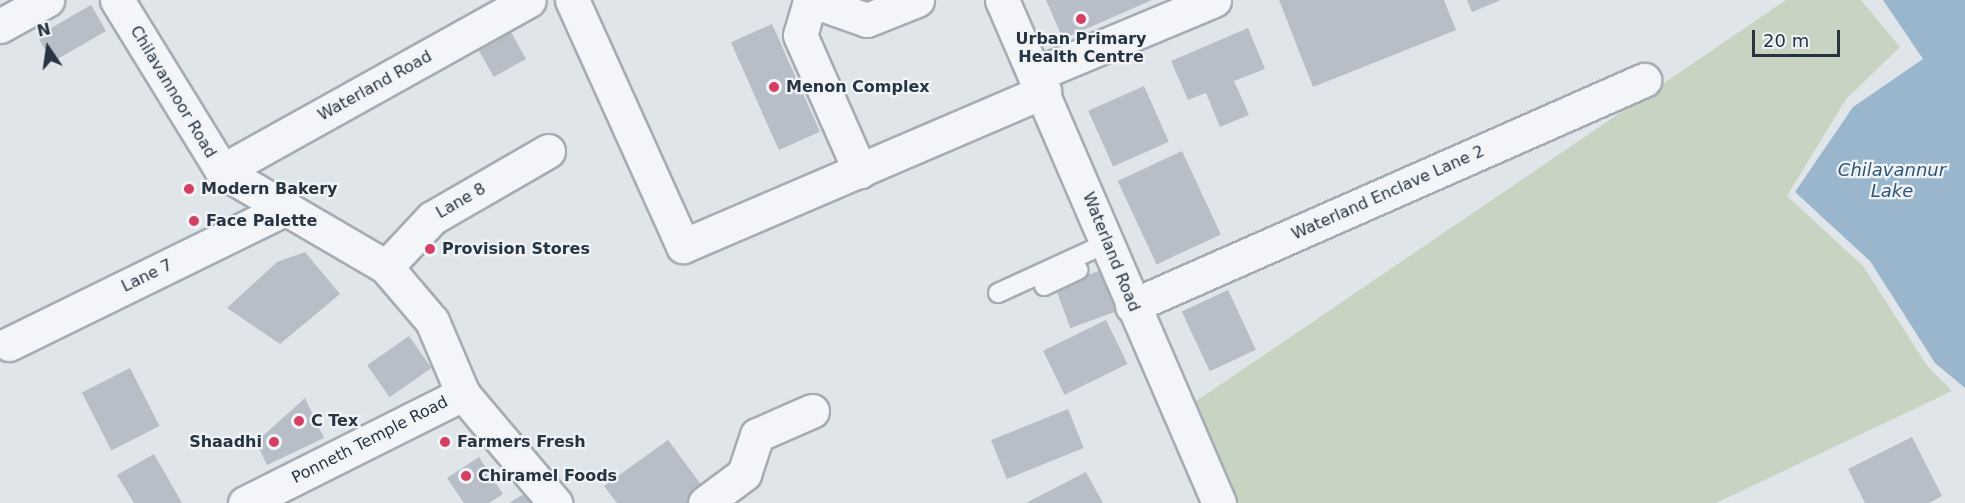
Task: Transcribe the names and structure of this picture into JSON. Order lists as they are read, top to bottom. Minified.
{"streets":{"street":["Waterland Road","Chilavannoor Road","Waterland Enclave Lane 2","Lane 8","Lane 7","Ponneth Temple Road"]},"crossings":[["Waterland Road","Chilavannoor Road"],["Waterland Road","Waterland Enclave Lane 2"],["Chilavannoor Road","Lane 8"],["Chilavannoor Road","Lane 7"],["Chilavannoor Road","Ponneth Temple Road"]],"water":["Chilavannur Lake"],"places":["Urban Primary Health Centre","Menon Complex","Modern Bakery","Face Palette","Provision Stores","C Tex","Shaadhi","Farmers Fresh","Chiramel Foods"],"scale_bar":"20 m","north":"top"}
